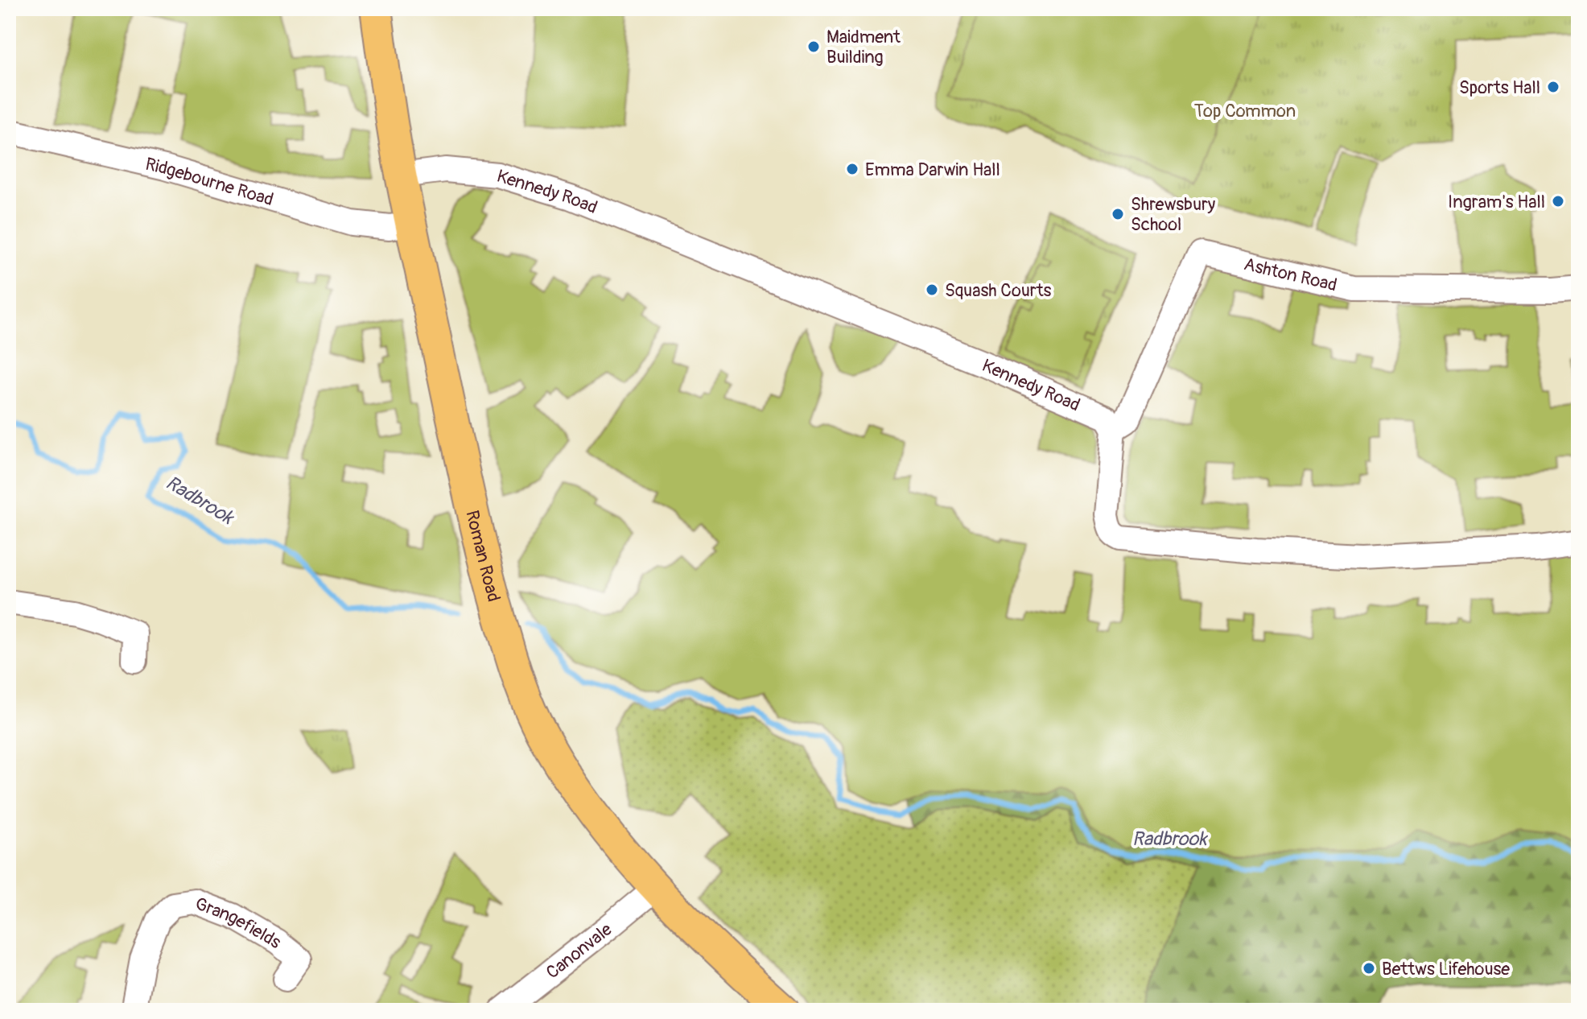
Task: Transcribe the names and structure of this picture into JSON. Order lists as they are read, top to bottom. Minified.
{"streets":{"main road":["Roman Road"],"street":["Ridgebourne Road","Kennedy Road","Ashton Road","Grangefields","Canonvale"]},"crossings":[["Ridgebourne Road","Roman Road"],["Kennedy Road","Ashton Road"],["Kennedy Road","Roman Road"],["Roman Road","Canonvale"]],"water":["Radbrook"],"parks":["Top Common"],"places":["Maidment Building","Sports Hall","Emma Darwin Hall","Ingram's Hall","Shrewsbury School","Squash Courts","Bettws Lifehouse"]}
